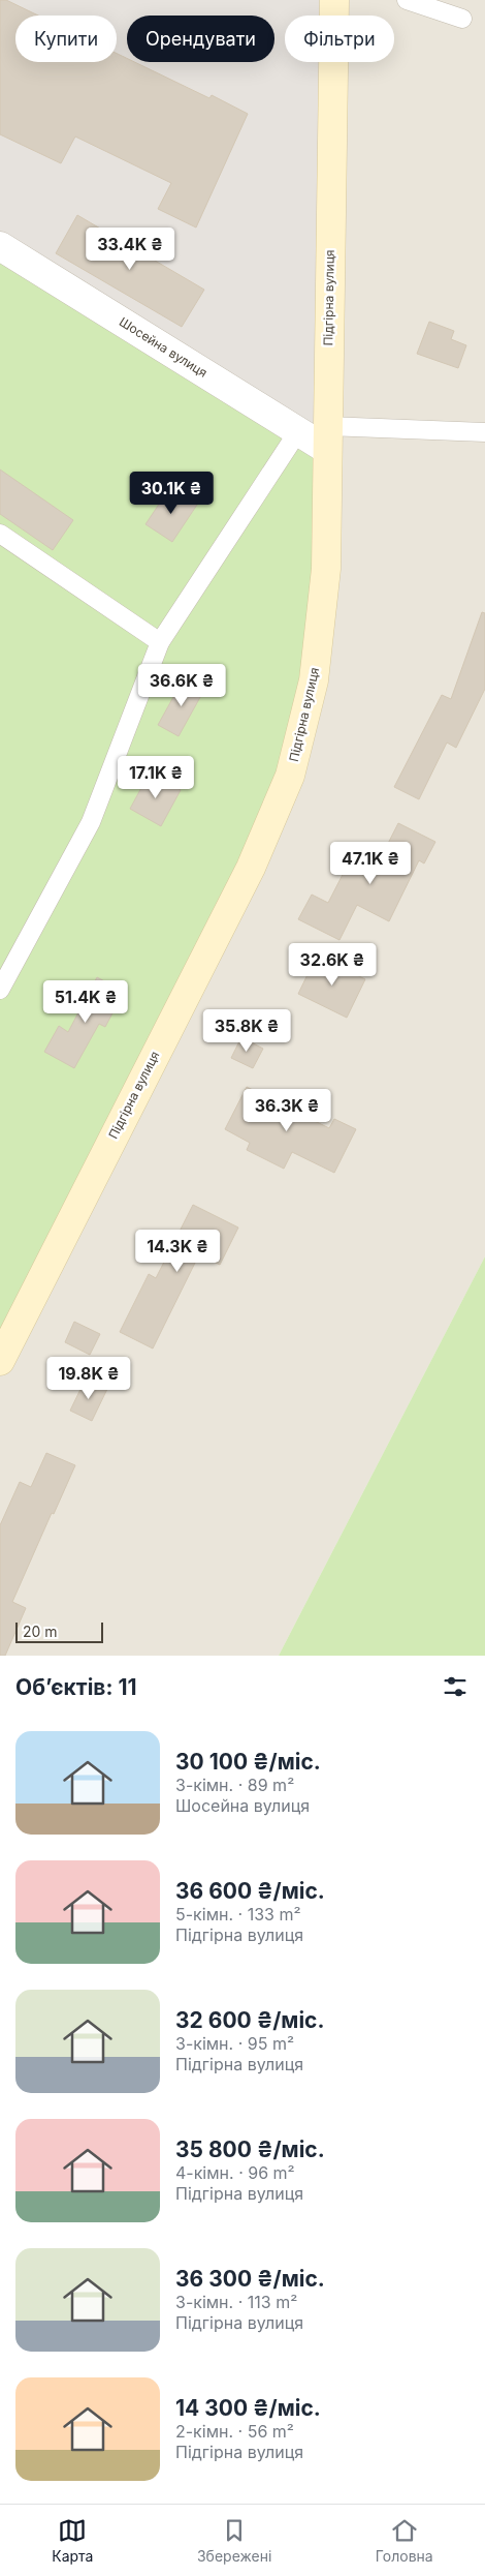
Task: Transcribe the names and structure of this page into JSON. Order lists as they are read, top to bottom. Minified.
{"streets":{"street":["Підгірна вулиця","Шосейна вулиця"]},"crossings":[["Підгірна вулиця","Шосейна вулиця"]],"scale_bar":"20 m","page":{"chip":["Купити","Орендувати","Фільтри"],"price":["33.4K ₴","30.1K ₴","36.6K ₴","17.1K ₴","47.1K ₴","32.6K ₴","51.4K ₴","35.8K ₴","36.3K ₴","14.3K ₴","19.8K ₴"],"scale":"20 m","heading":"Об’єктів: 11","list":[{"name":"30 100 ₴/міс.","note":"3-кімн. · 89 m² · Шосейна вулиця"},{"name":"36 600 ₴/міс.","note":"5-кімн. · 133 m² · Підгірна вулиця"},{"name":"32 600 ₴/міс.","note":"3-кімн. · 95 m² · Підгірна вулиця"},{"name":"35 800 ₴/міс.","note":"4-кімн. · 96 m² · Підгірна вулиця"},{"name":"36 300 ₴/міс.","note":"3-кімн. · 113 m² · Підгірна вулиця"},{"name":"14 300 ₴/міс.","note":"2-кімн. · 56 m² · Підгірна вулиця"}],"tabs":["Карта","Збережені","Головна"]}}
